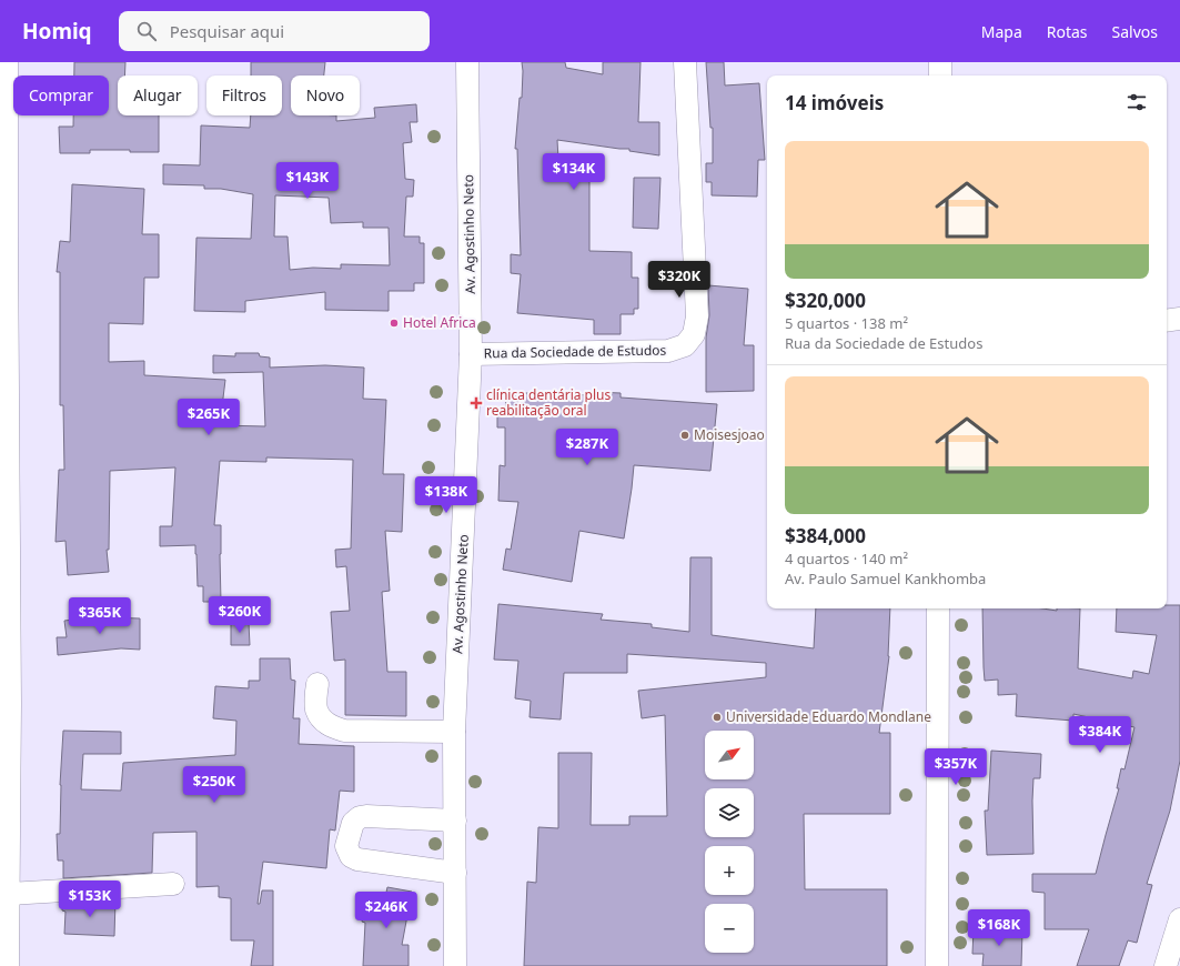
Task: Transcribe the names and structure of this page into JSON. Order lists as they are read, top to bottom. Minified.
{"streets":{"street":["Av. Agostinho Neto","Rua da Sociedade de Estudos"]},"crossings":[["Av. Agostinho Neto","Rua da Sociedade de Estudos"]],"places":{"other":["Hotel Africa","Moisesjoao","Universidade Eduardo Mondlane"],"health":["clínica dentária plus reabilitação oral"]},"north":"top right","page":{"header":"Homiq","search":"Pesquisar aqui","nav":["Mapa","Rotas","Salvos"],"chip":["Comprar","Alugar","Filtros","Novo"],"heading":"14 imóveis","list":[{"name":"$320,000","note":"5 quartos · 138 m² · Rua da Sociedade de Estudos"},{"name":"$384,000","note":"4 quartos · 140 m² · Av. Paulo Samuel Kankhomba"}],"price":["$134K","$143K","$320K","$265K","$287K","$138K","$260K","$365K","$384K","$357K","$250K","$153K","$246K","$168K"],"map_buttons":["+","−"]}}
